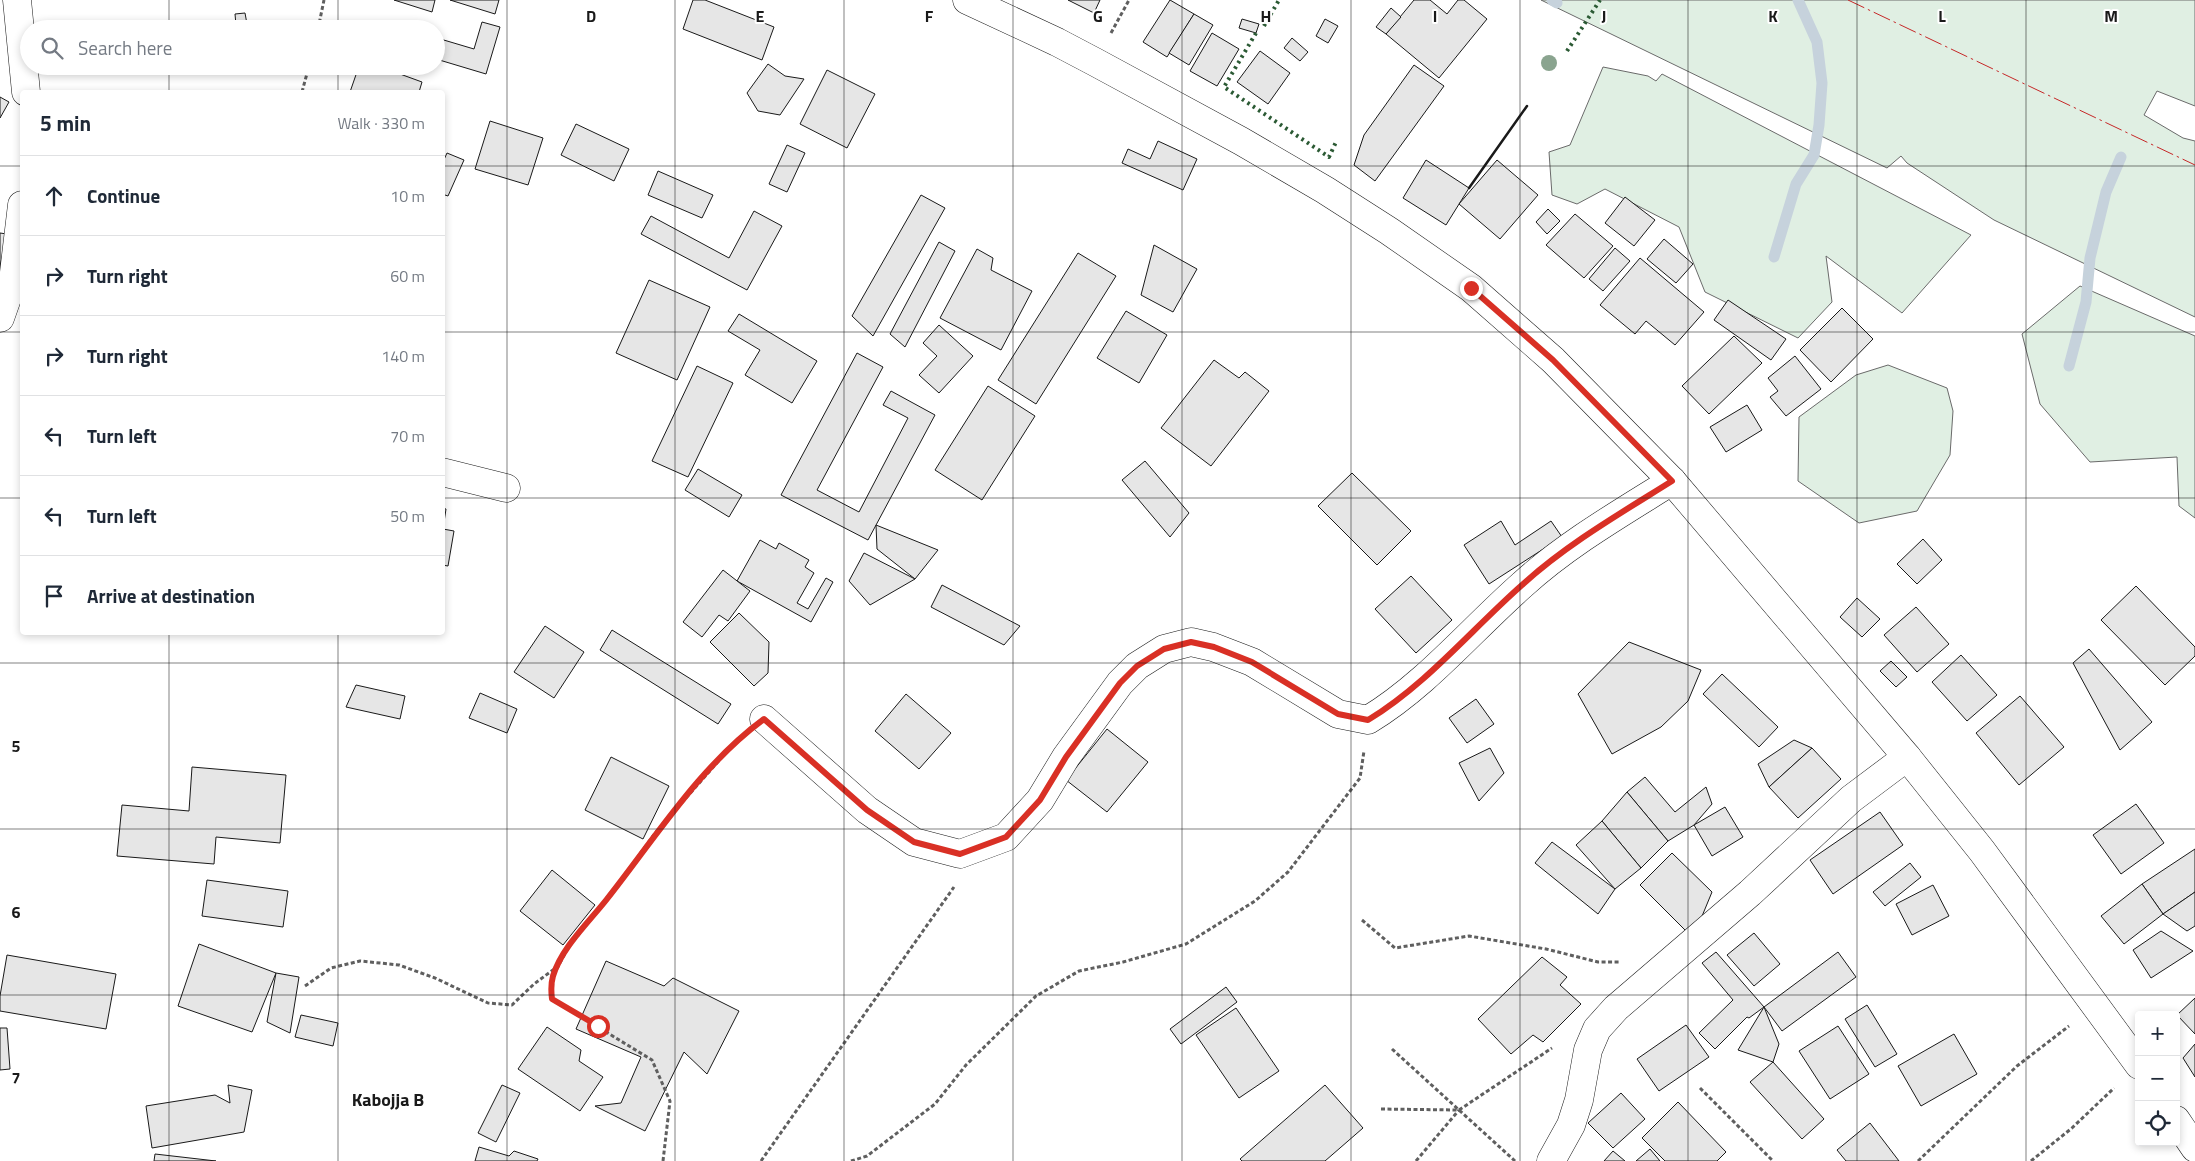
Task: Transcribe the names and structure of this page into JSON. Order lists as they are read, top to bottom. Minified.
{"districts":["Kabojja B"],"page":{"search":"Search here","heading":["5 min","Walk · 330 m"],"list":[["Continue","10 m"],["Turn right","60 m"],["Turn right","140 m"],["Turn left","70 m"],["Turn left","50 m"],"Arrive at destination"],"map_buttons":["+","−"]},"grid":{"columns":["D","E","F","G","H","I","J","K","L","M"],"rows":["5","6","7"]}}
